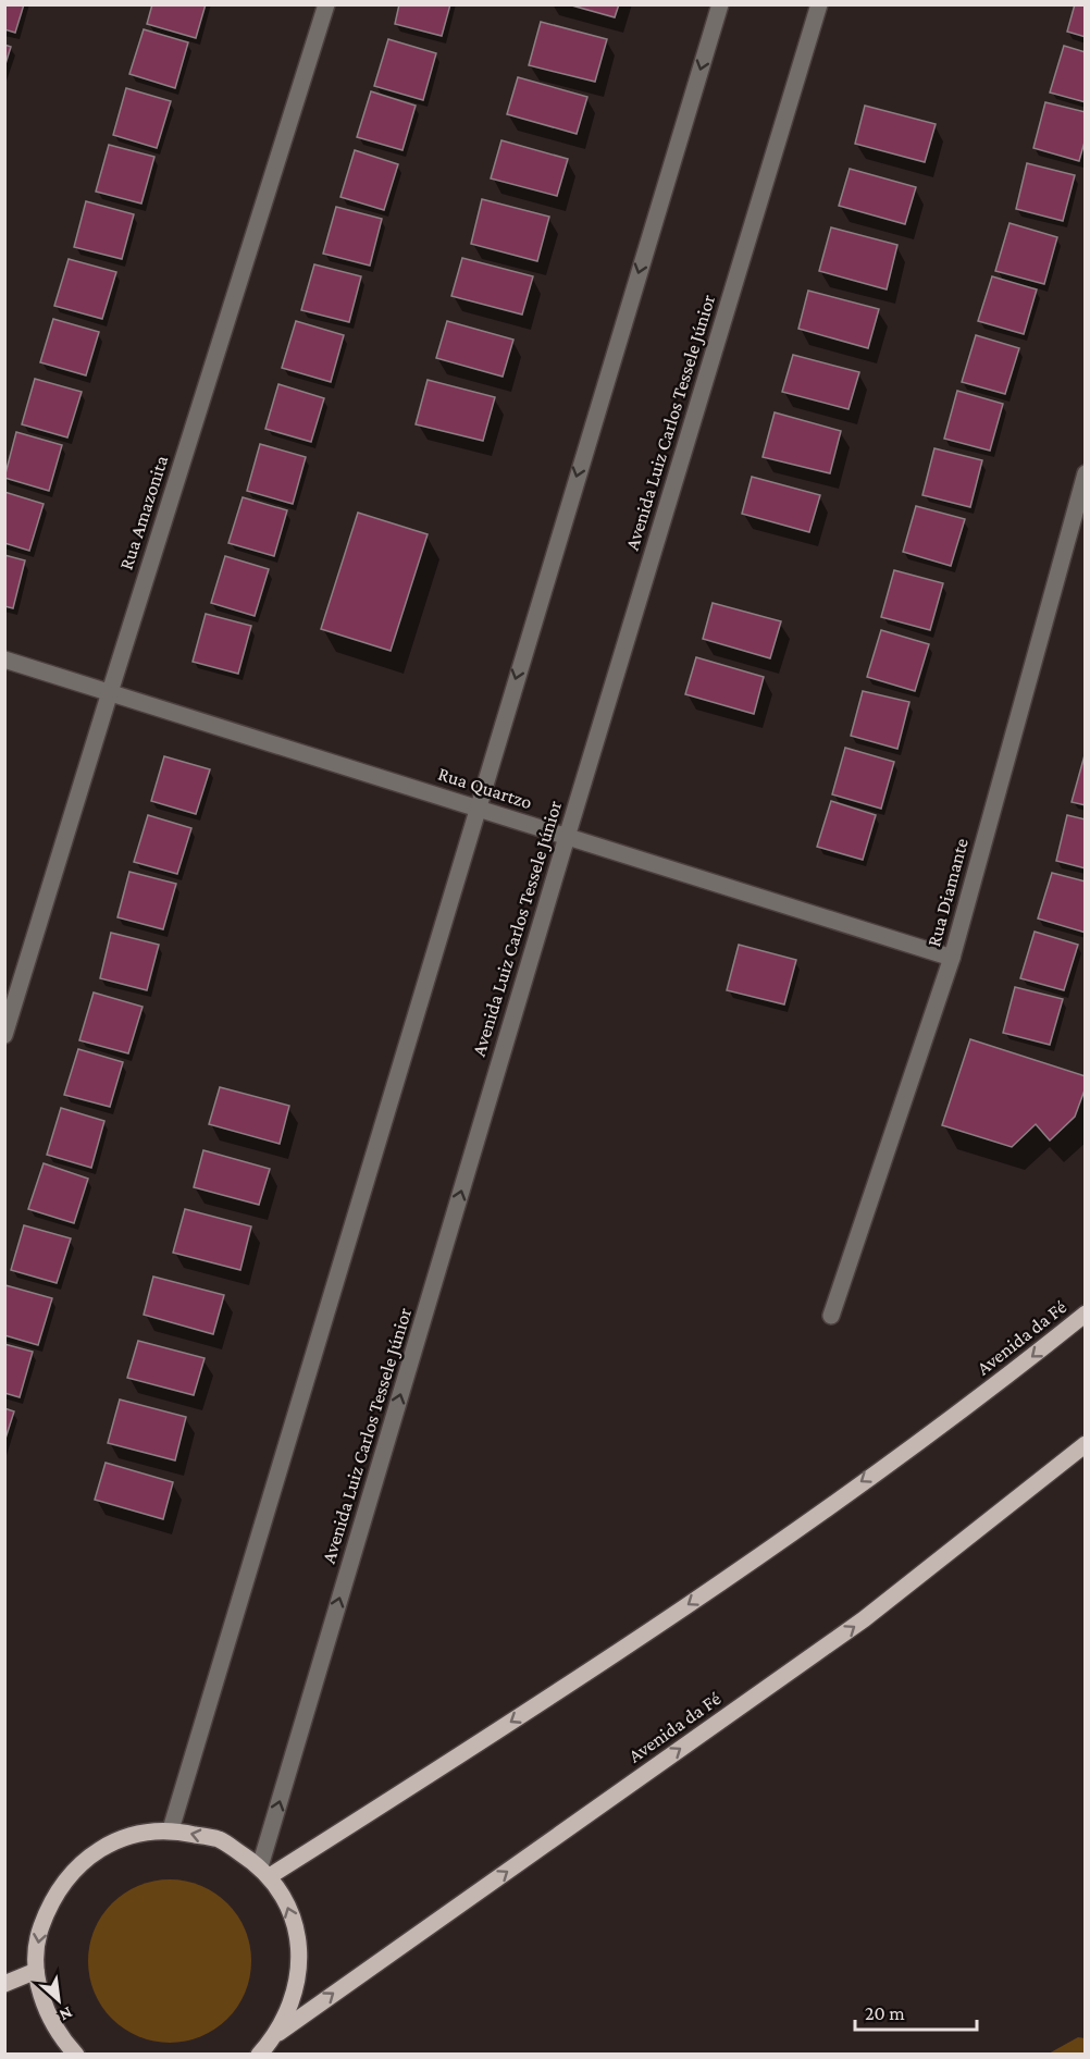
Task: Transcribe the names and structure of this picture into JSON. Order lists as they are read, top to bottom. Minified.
{"streets":{"main road":["Avenida da Fé"],"street":["Avenida Luiz Carlos Tessele Júnior","Rua Amazonita","Rua Quartzo","Rua Diamante"]},"crossings":[["Avenida Luiz Carlos Tessele Júnior","Rua Quartzo"],["Avenida Luiz Carlos Tessele Júnior","Avenida da Fé"],["Rua Amazonita","Rua Quartzo"],["Rua Quartzo","Rua Diamante"]],"scale_bar":"20 m","north":"bottom right"}
